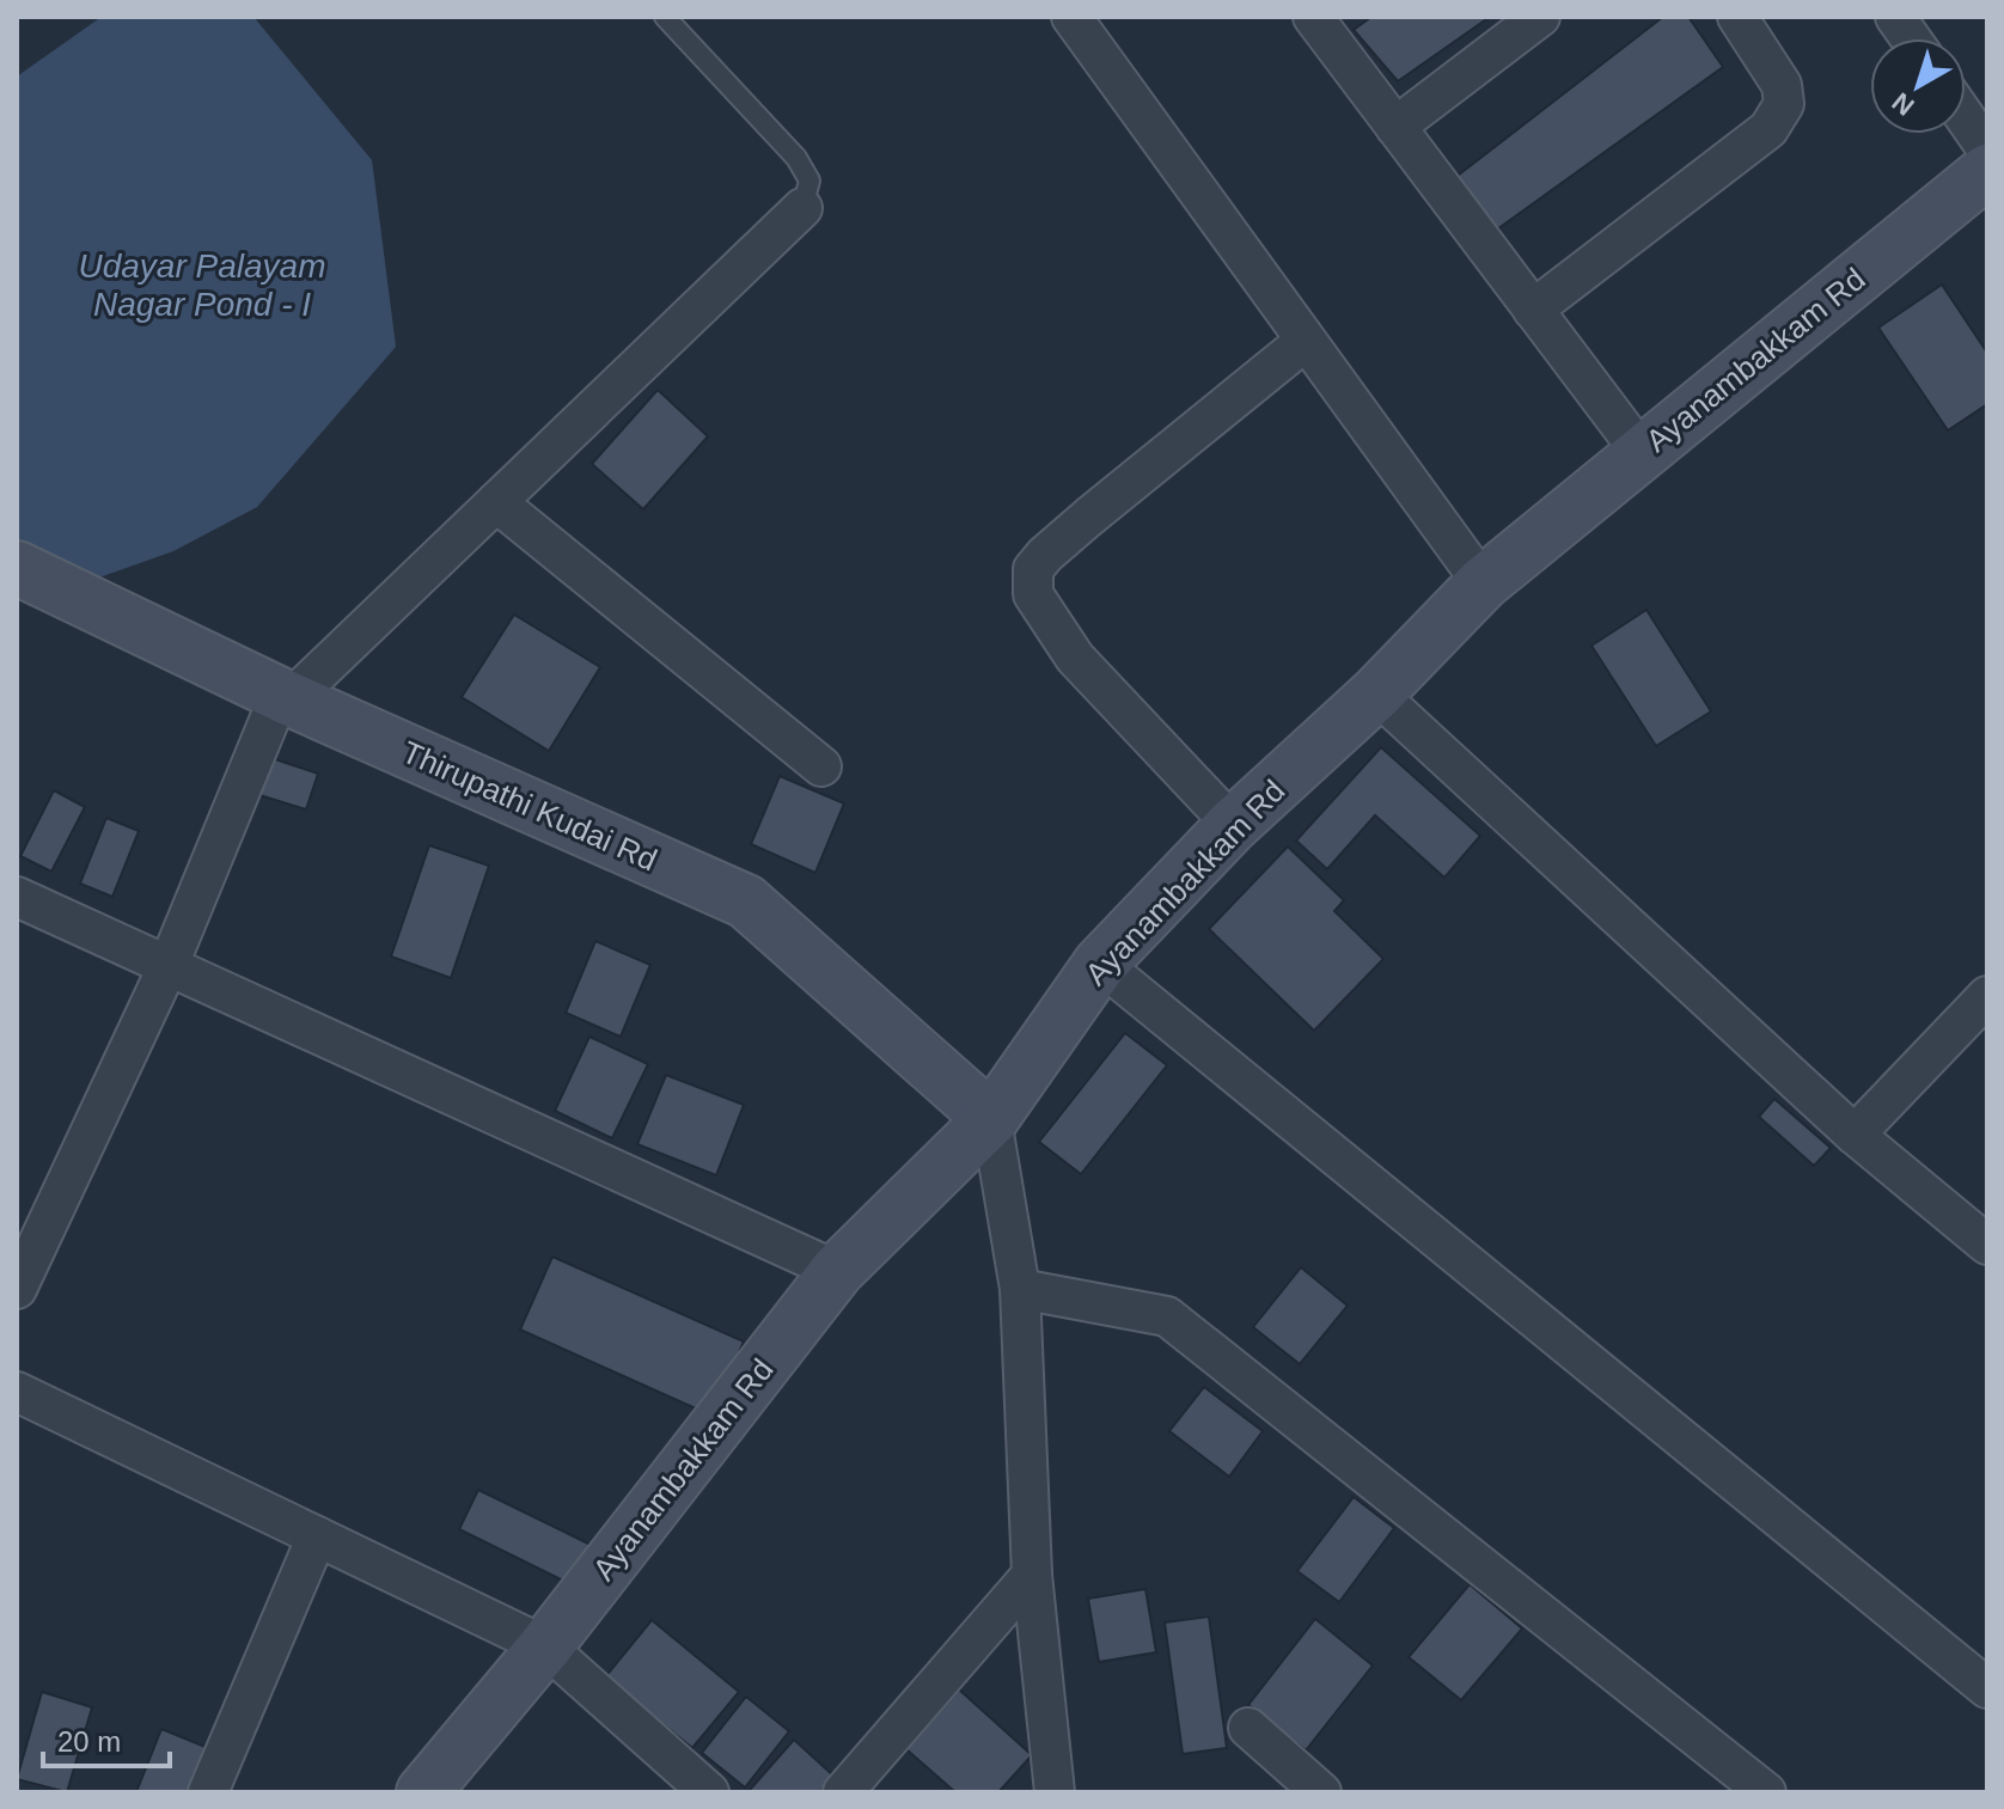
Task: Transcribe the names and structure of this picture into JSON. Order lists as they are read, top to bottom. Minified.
{"streets":{"street":["Ayanambakkam Rd","Thirupathi Kudai Rd"]},"crossings":[["Ayanambakkam Rd","Thirupathi Kudai Rd"]],"water":["Udayar Palayam Nagar Pond - I"],"scale_bar":"20 m","north":"bottom left"}
